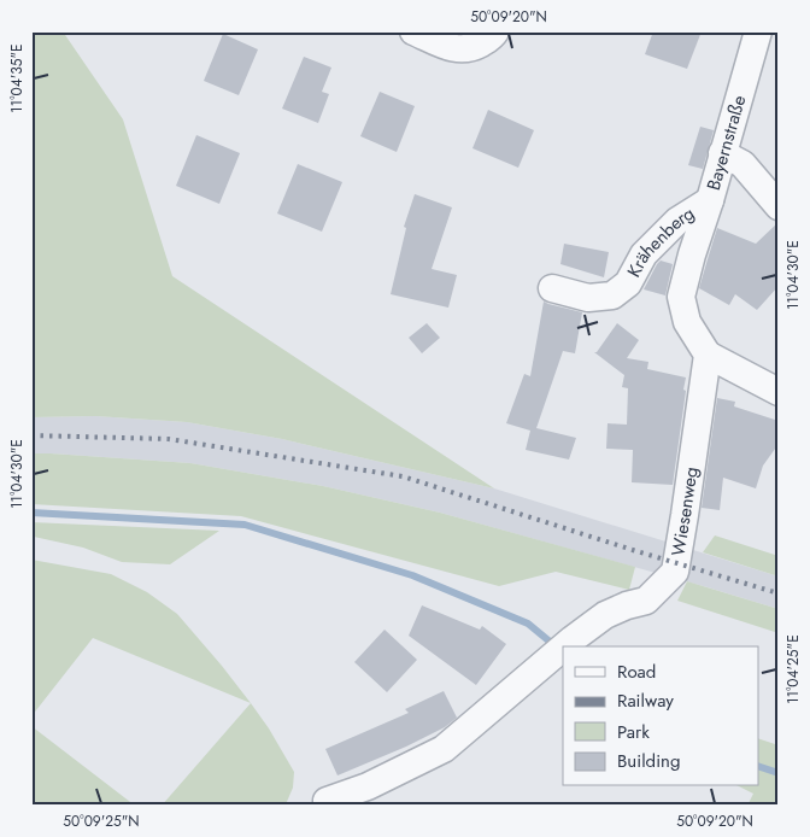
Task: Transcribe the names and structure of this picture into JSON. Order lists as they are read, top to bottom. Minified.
{"streets":{"street":["Bayernstraße","Krähenberg","Wiesenweg"]},"crossings":[["Bayernstraße","Krähenberg"],["Bayernstraße","Wiesenweg"]],"legend":["Road","Railway","Park","Building"],"coordinates":["50°09'20\"N","11°04'35\"E","11°04'30\"E","11°04'25\"E","50°09'25\"N"]}
